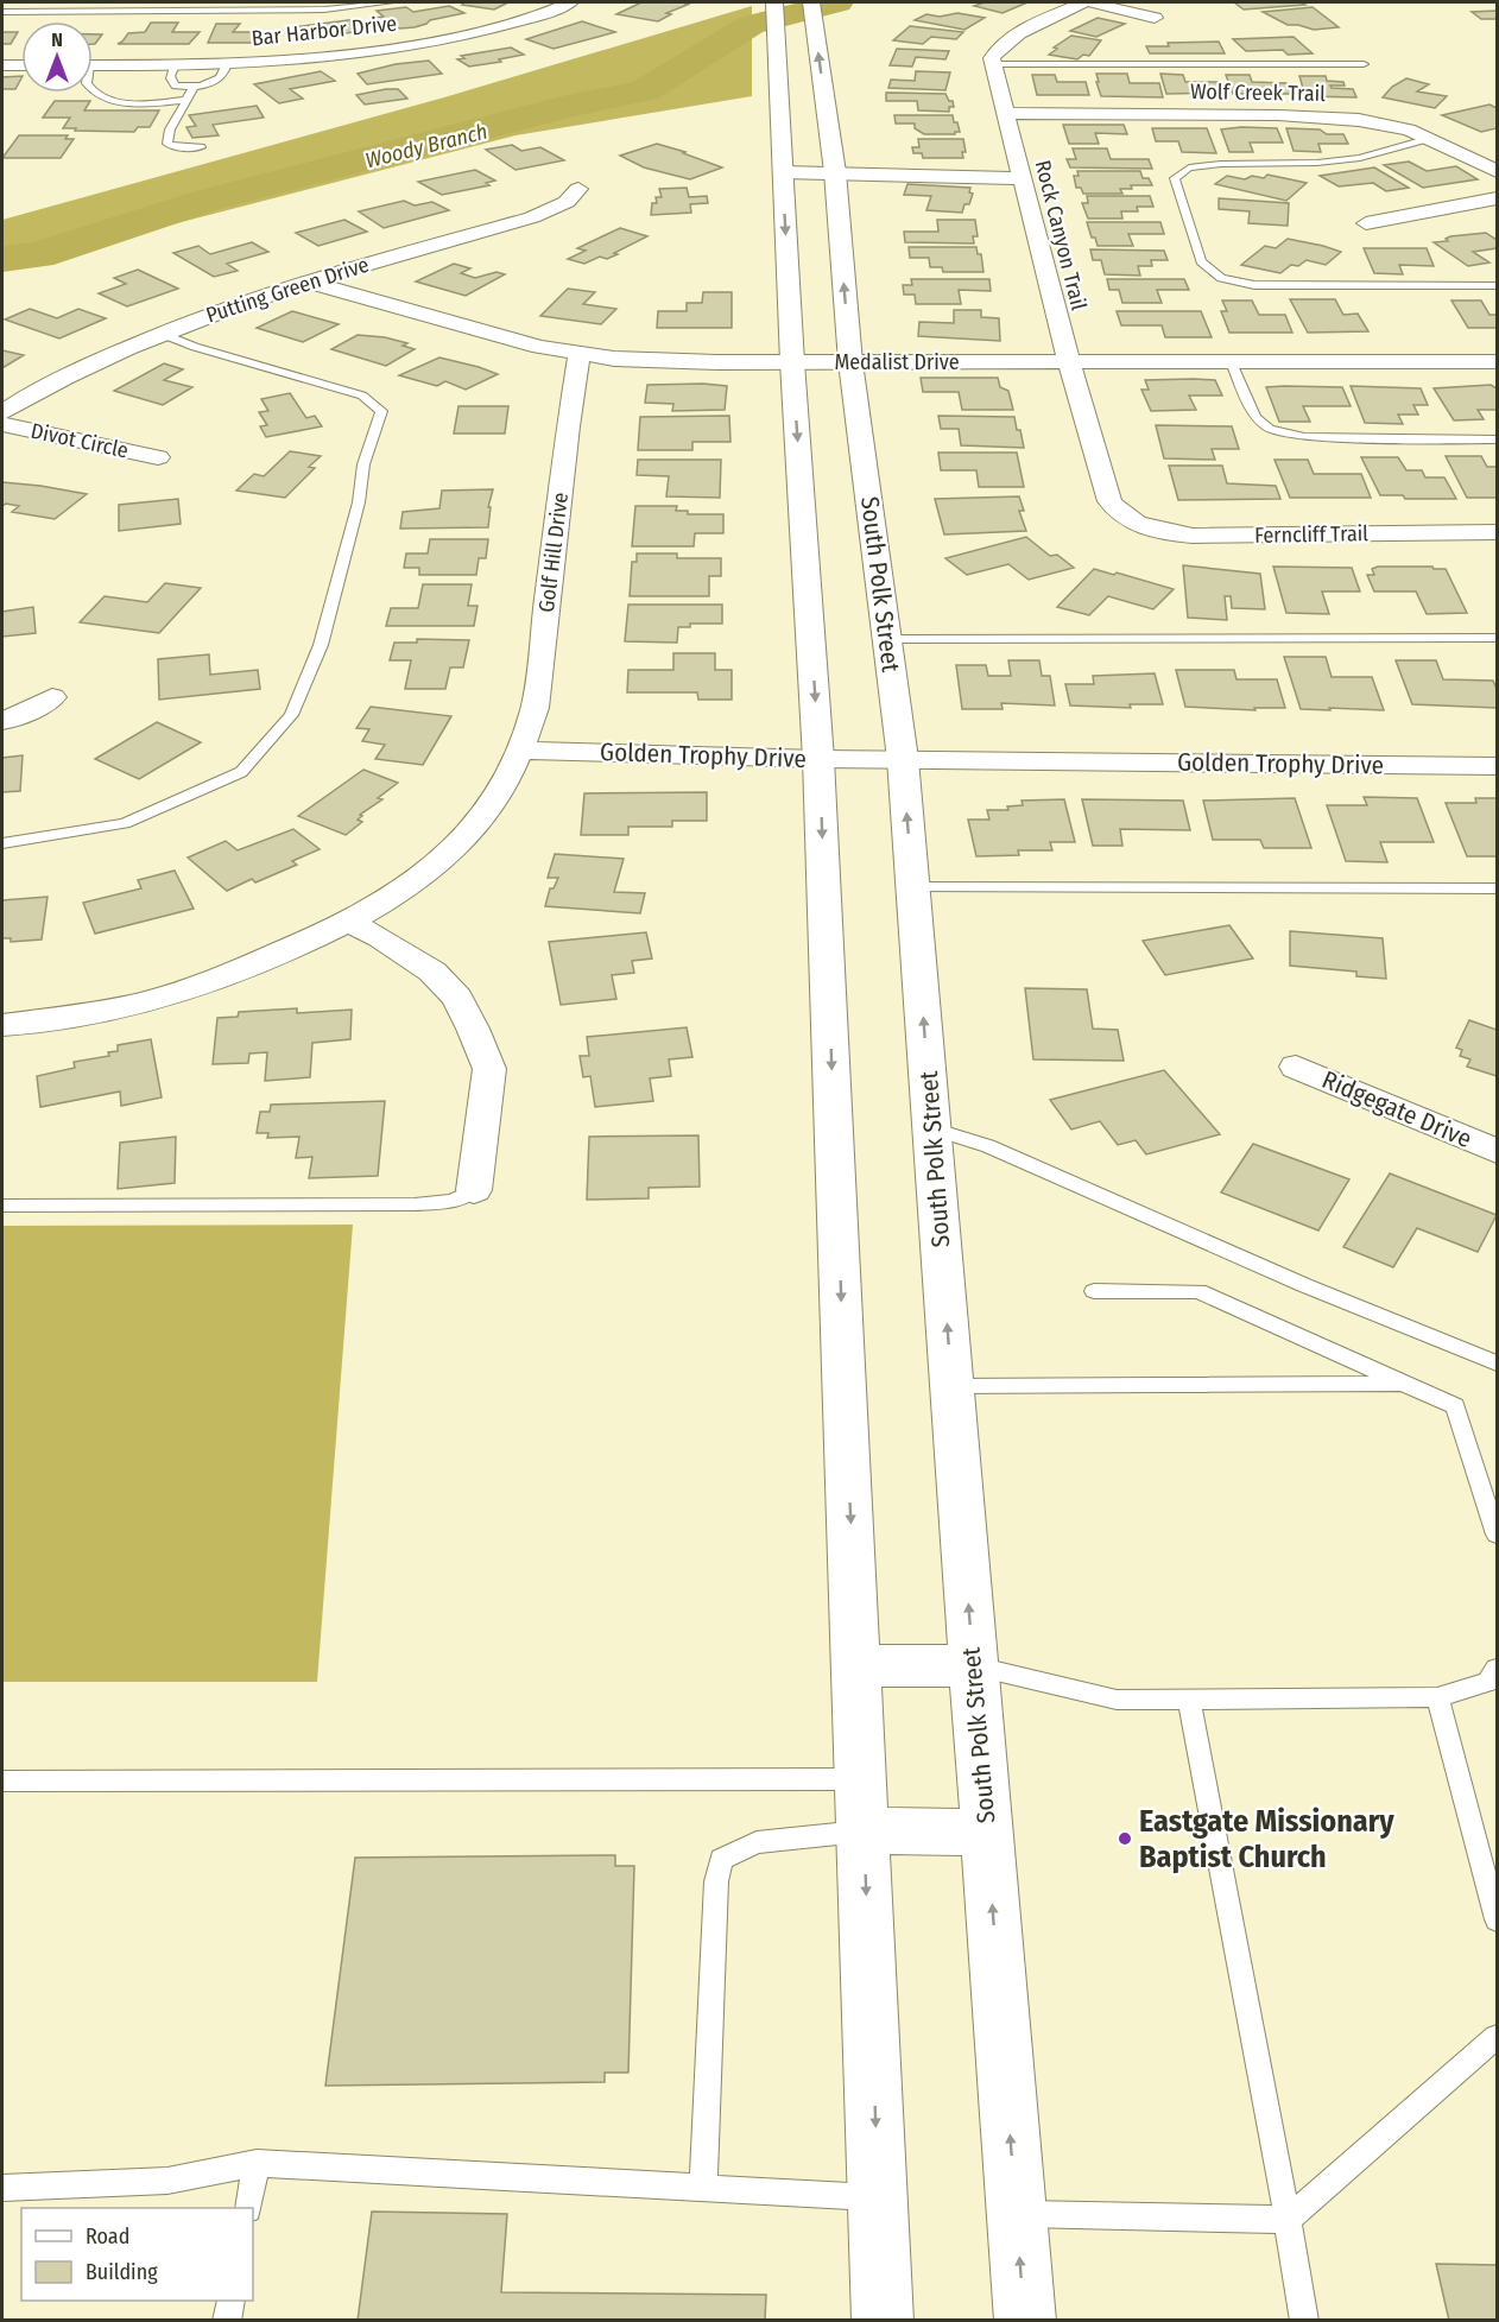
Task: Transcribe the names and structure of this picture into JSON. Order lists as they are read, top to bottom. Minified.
{"streets":{"main road":["South Polk Street"],"street":["Bar Harbor Drive","Wolf Creek Trail","Rock Canyon Trail","Putting Green Drive","Medalist Drive","Divot Circle","Ferncliff Trail","Golf Hill Drive","Golden Trophy Drive","Ridgegate Drive"]},"crossings":[["Wolf Creek Trail","Rock Canyon Trail"],["Rock Canyon Trail","Medalist Drive"],["Rock Canyon Trail","Ferncliff Trail"],["Putting Green Drive","Medalist Drive"],["Medalist Drive","Golf Hill Drive"],["Medalist Drive","South Polk Street"],["Golf Hill Drive","Golden Trophy Drive"],["South Polk Street","Golden Trophy Drive"]],"water":["Woody Branch"],"places":["Eastgate Missionary Baptist Church"],"legend":["Road","Building"],"north":"top"}
